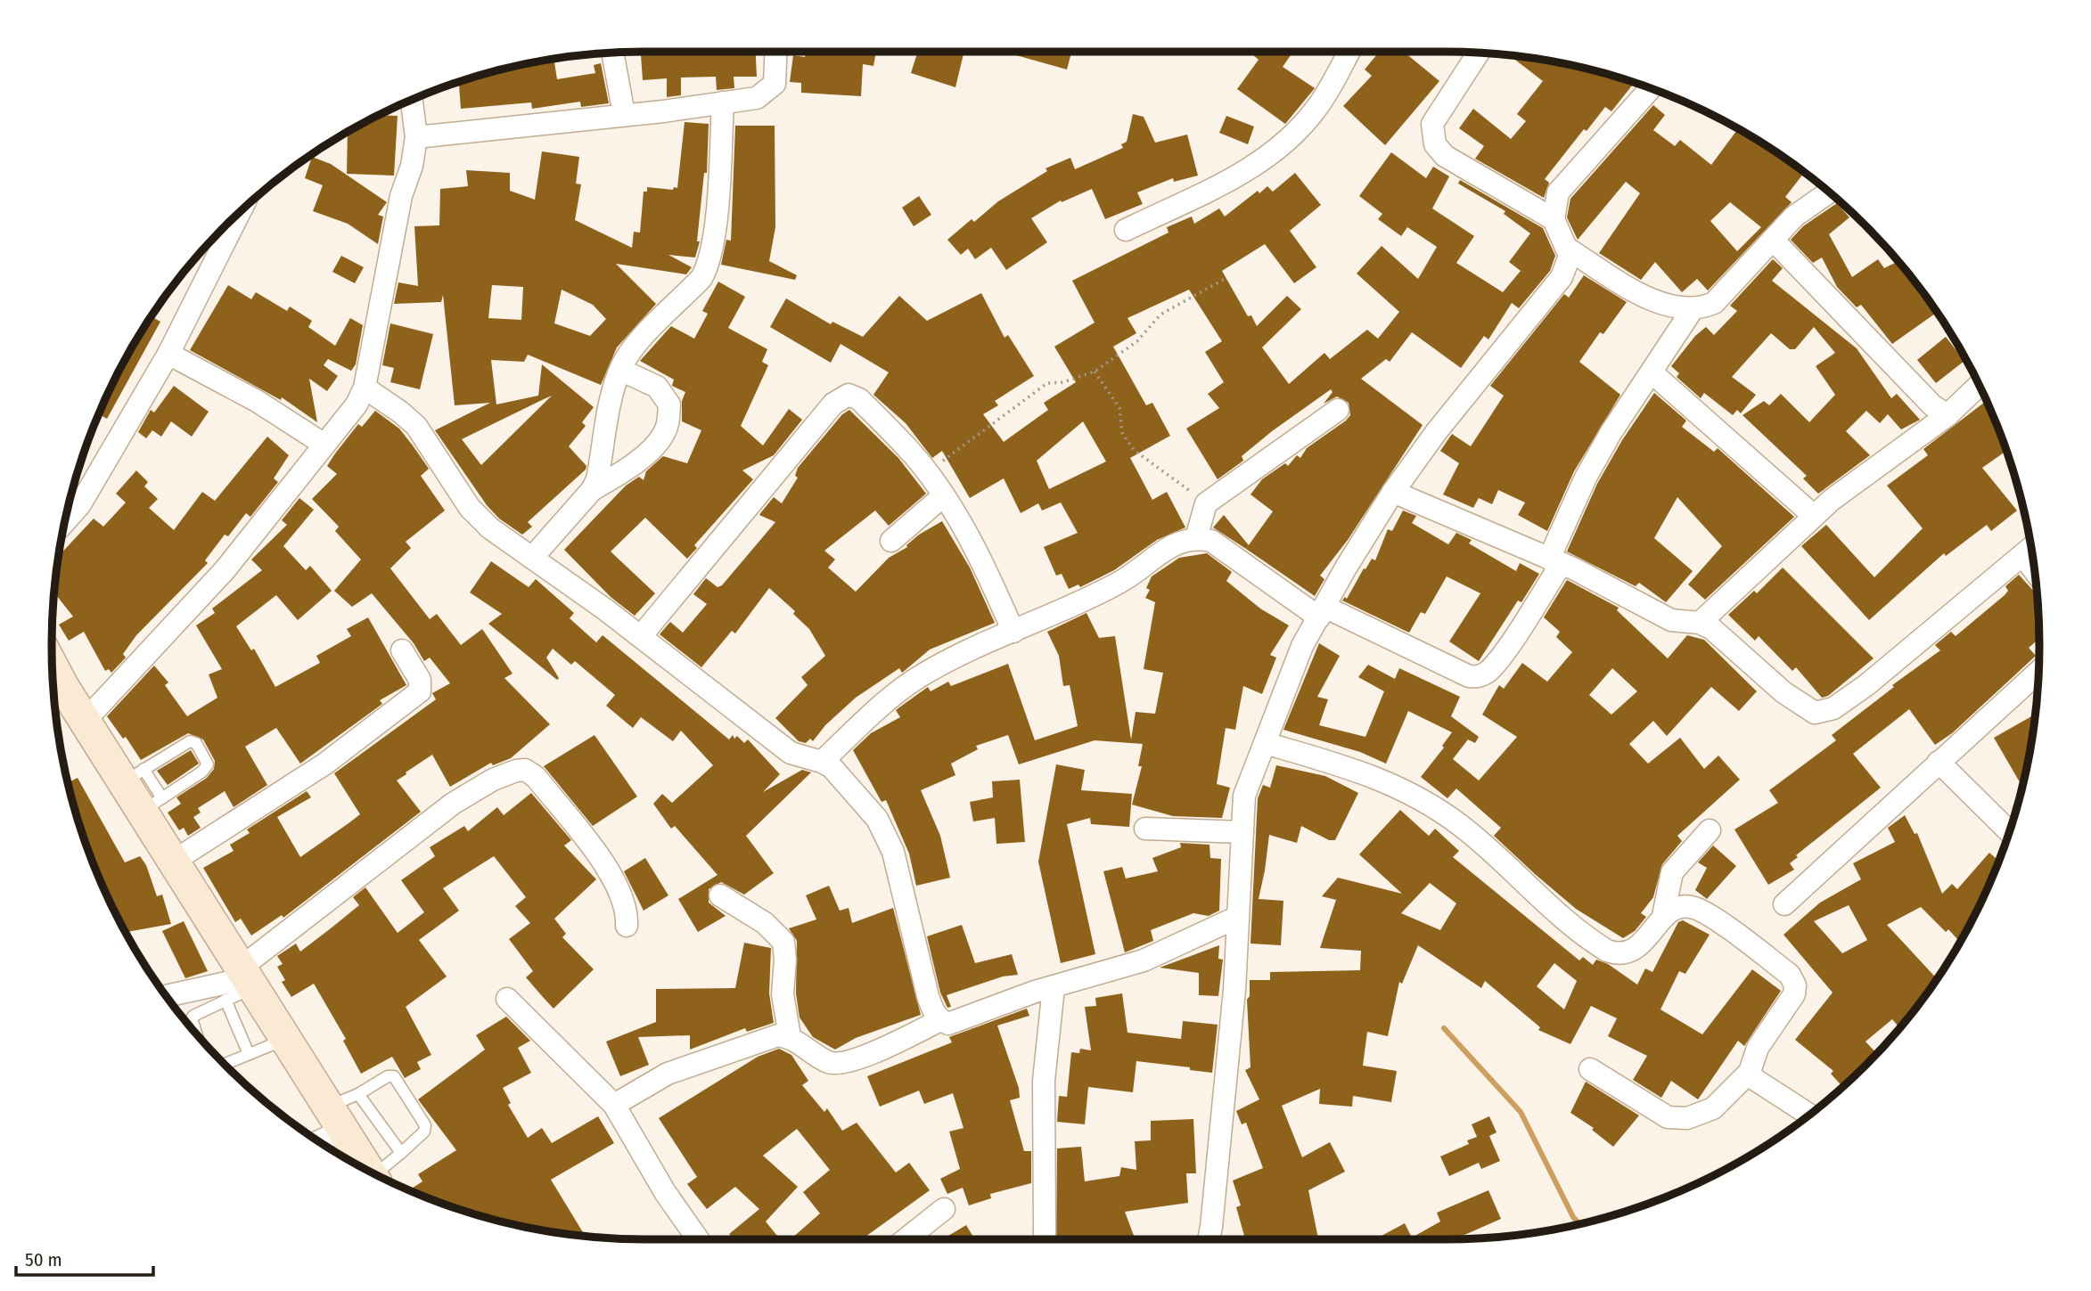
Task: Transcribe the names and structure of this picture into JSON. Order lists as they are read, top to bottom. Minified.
{"scale_bar":"50 m"}
